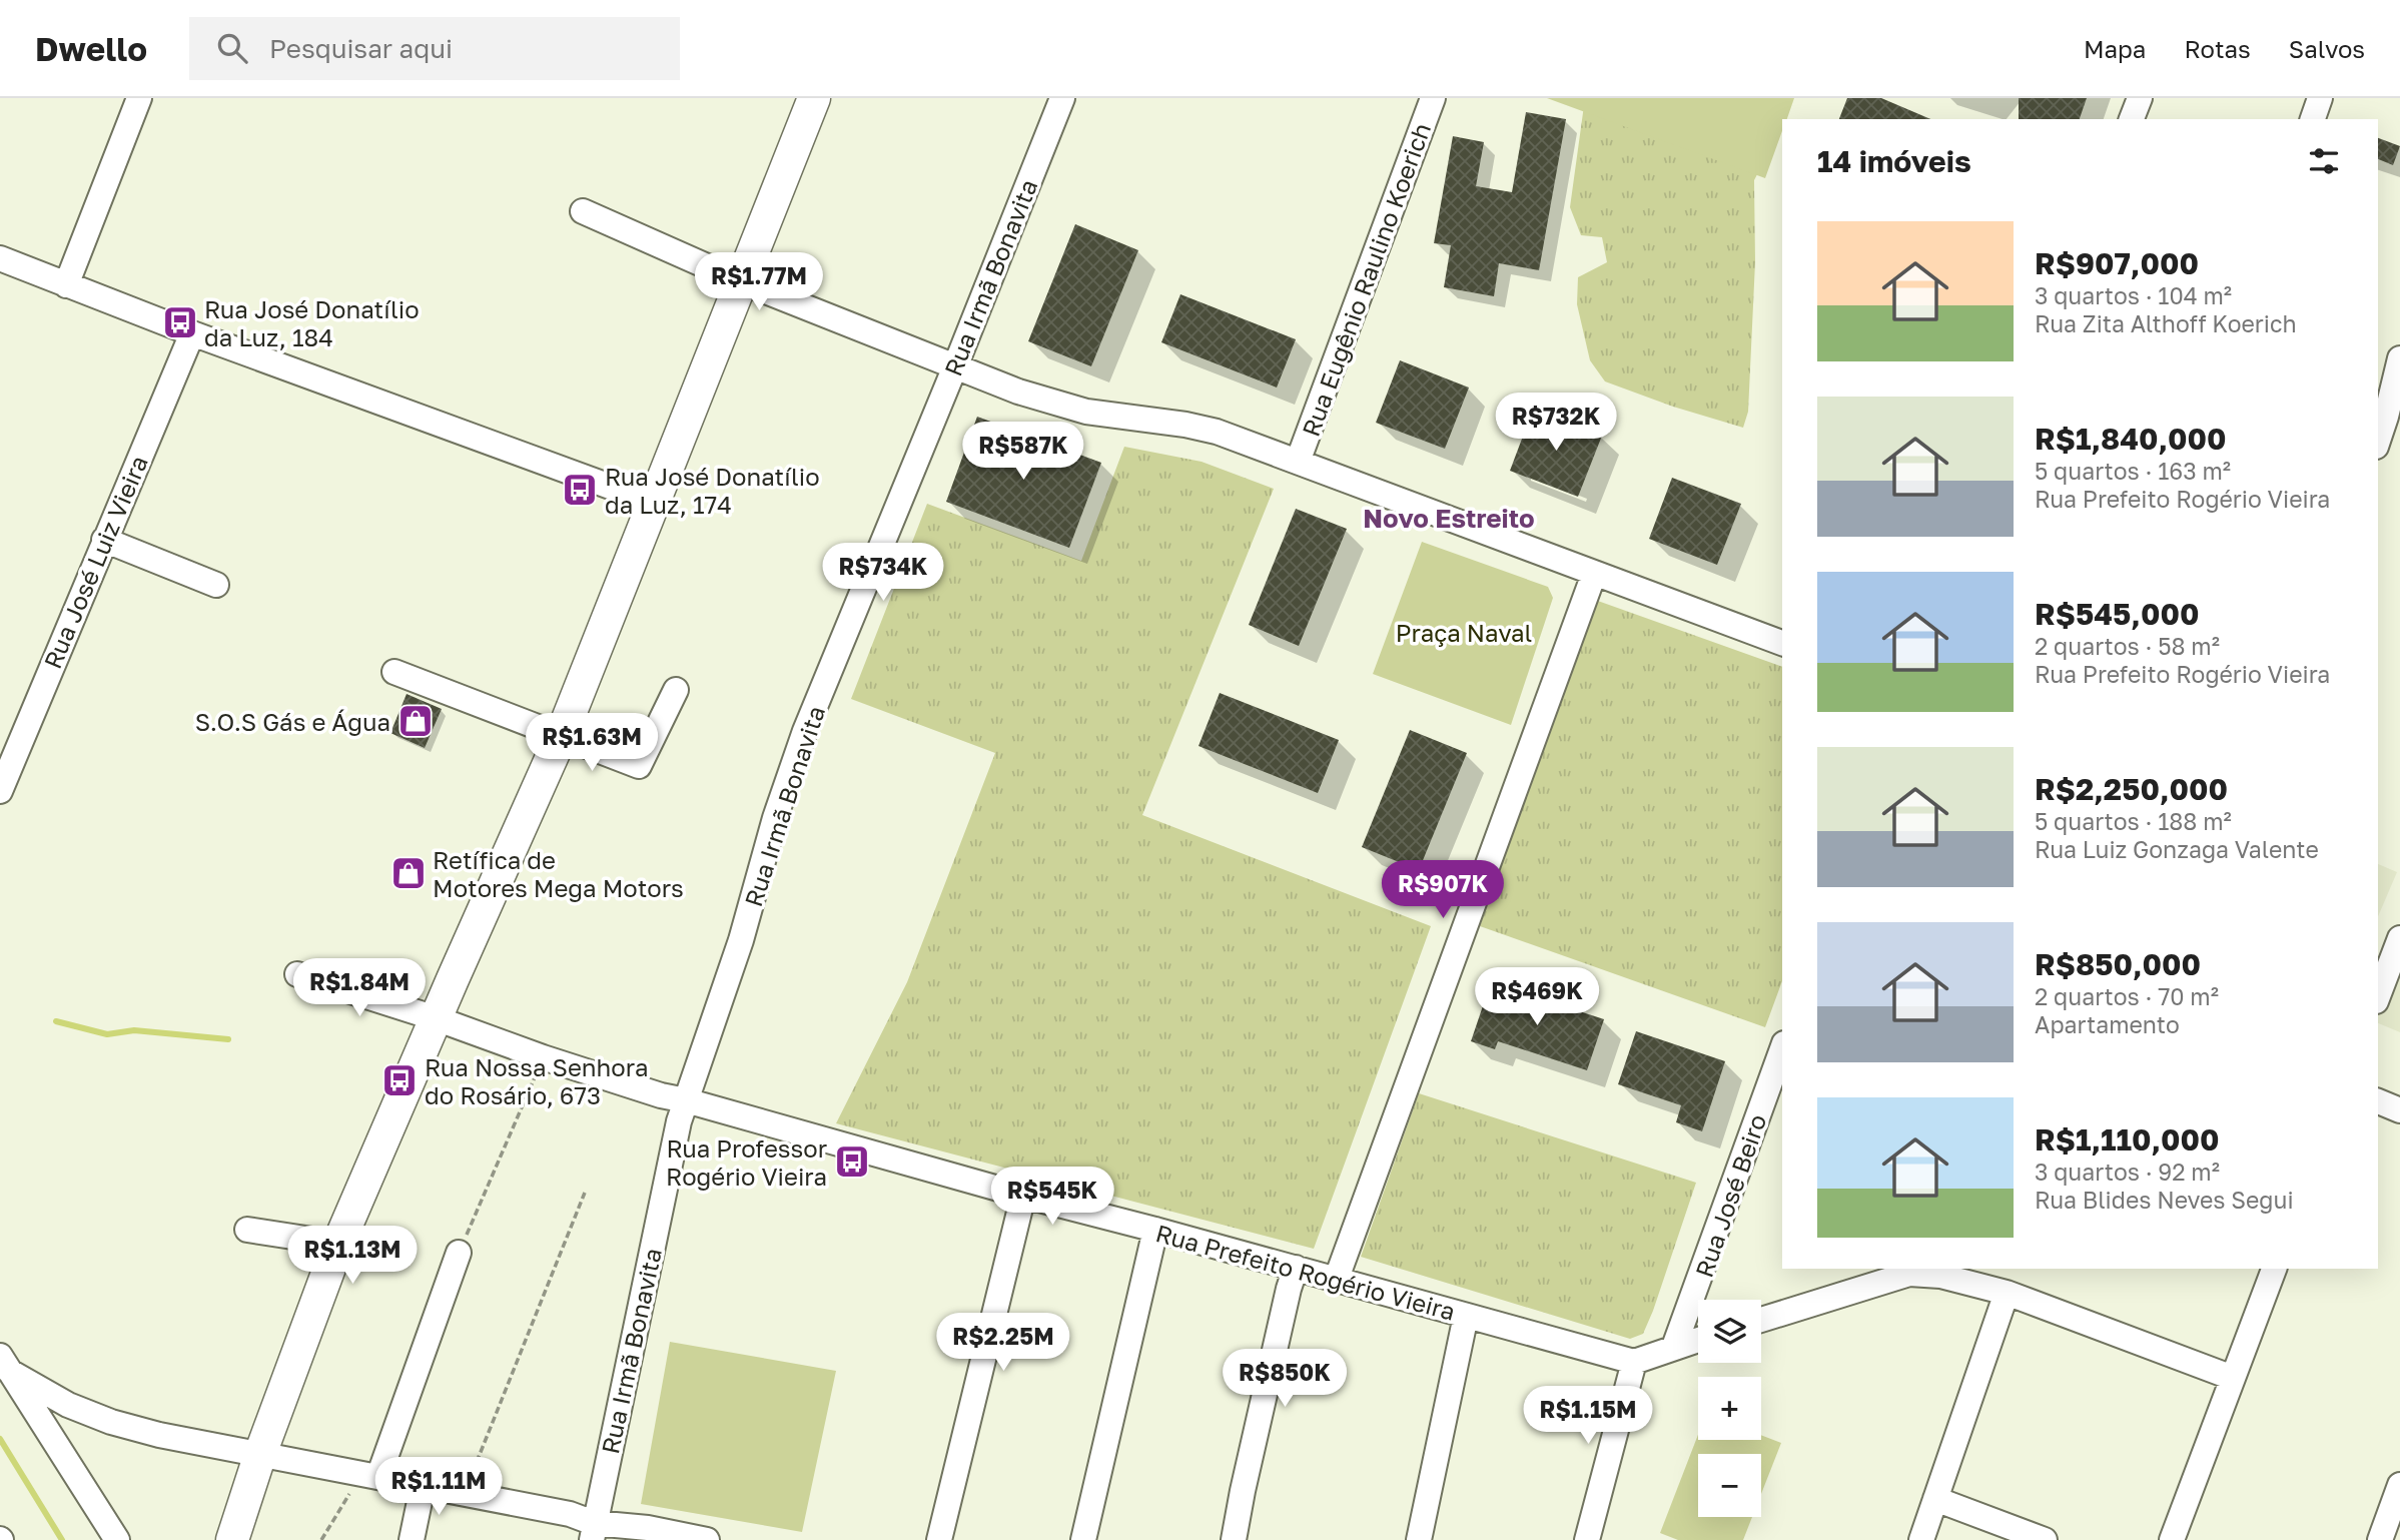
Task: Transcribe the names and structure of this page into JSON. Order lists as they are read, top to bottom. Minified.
{"streets":{"street":["Rua Irmã Bonavita","Rua Eugênio Raulino Koerich","Rua José Luiz Vieira","Rua José Beiro","Rua Prefeito Rogério Vieira"]},"crossings":[["Rua Irmã Bonavita","Rua Prefeito Rogério Vieira"]],"districts":["Novo Estreito"],"parks":["Praça Naval"],"places":{"bus stop":["Rua José Donatílio da Luz, 184","Rua José Donatílio da Luz, 174","Rua Nossa Senhora do Rosário, 673","Rua Professor Rogério Vieira"],"shop":["S.O.S Gás e Água","Retífica de Motores Mega Motors"]},"page":{"header":"Dwello","search":"Pesquisar aqui","nav":["Mapa","Rotas","Salvos"],"heading":"14 imóveis","list":[{"name":"R$907,000","note":"3 quartos · 104 m² · Rua Zita Althoff Koerich"},{"name":"R$1,840,000","note":"5 quartos · 163 m² · Rua Prefeito Rogério Vieira"},{"name":"R$545,000","note":"2 quartos · 58 m² · Rua Prefeito Rogério Vieira"},{"name":"R$2,250,000","note":"5 quartos · 188 m² · Rua Luiz Gonzaga Valente"},{"name":"R$850,000","note":"2 quartos · 70 m² · Apartamento"},{"name":"R$1,110,000","note":"3 quartos · 92 m² · Rua Blides Neves Segui"}],"price":["R$1.77M","R$732K","R$587K","R$734K","R$1.63M","R$907K","R$1.84M","R$469K","R$545K","R$1.13M","R$2.25M","R$850K","R$1.15M","R$1.11M"],"map_buttons":["+","−"]}}
